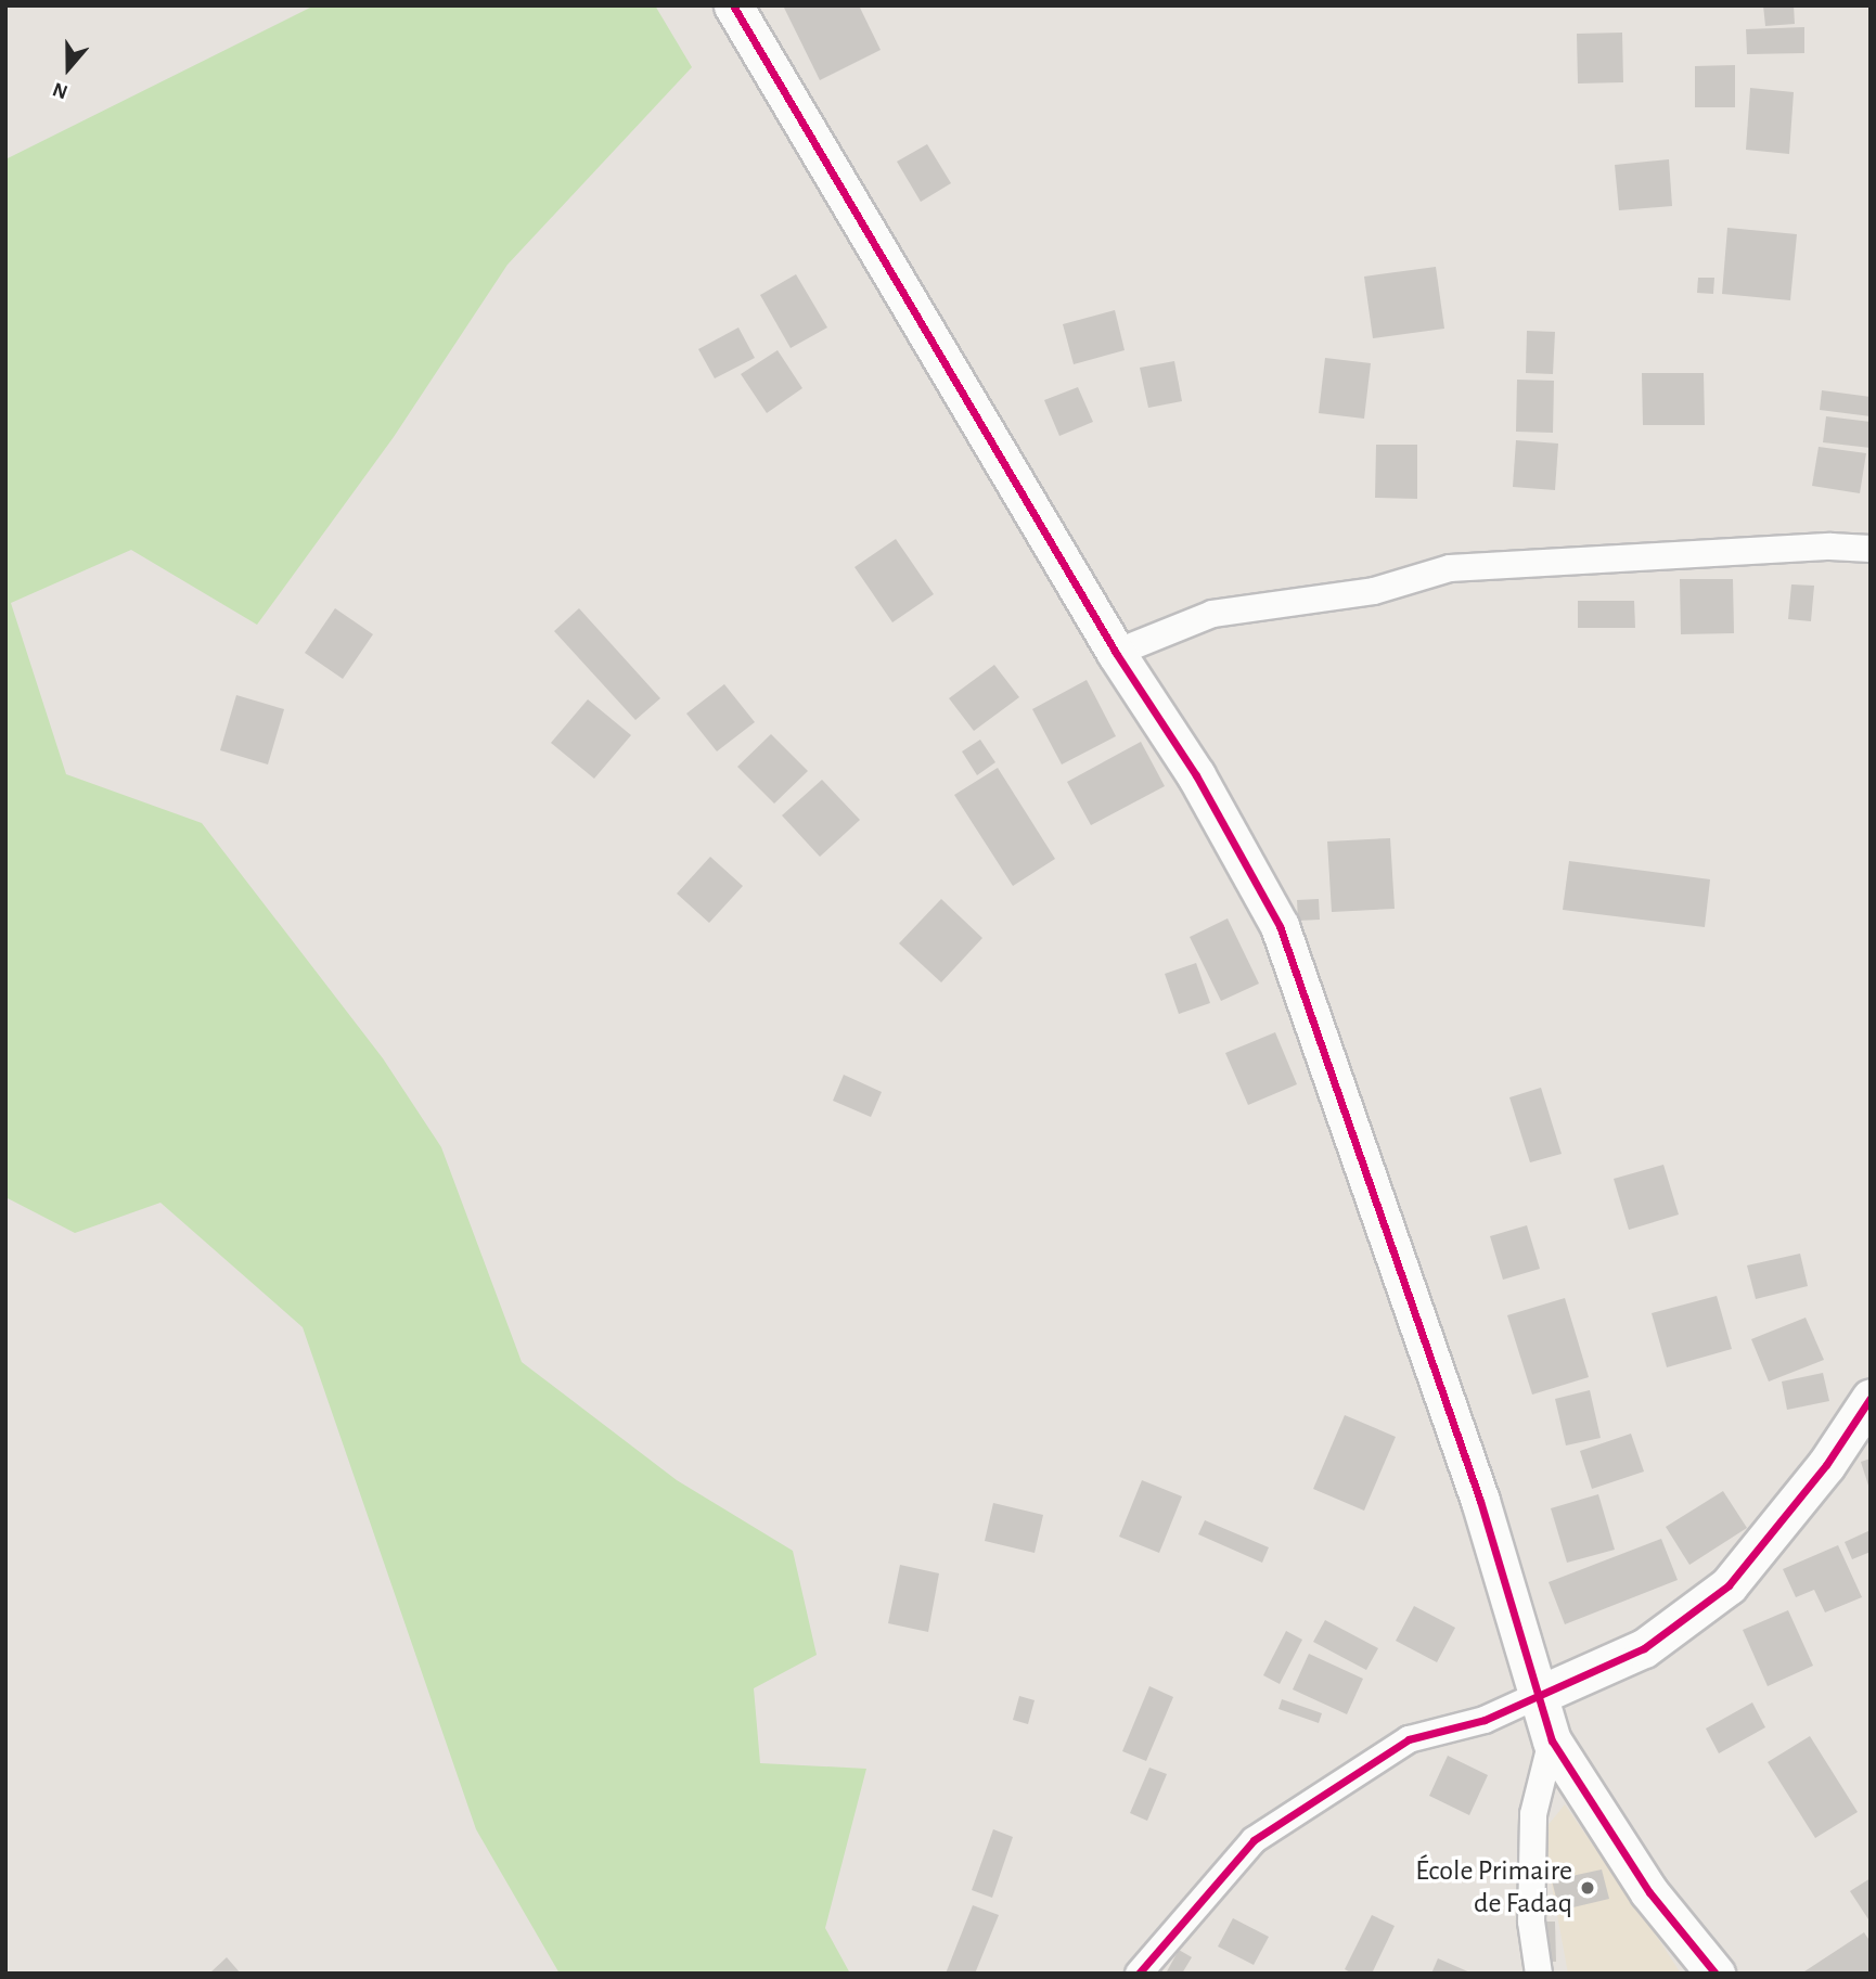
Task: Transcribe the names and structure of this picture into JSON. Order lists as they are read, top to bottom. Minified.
{"places":["École Primaire de Fadaq"],"north":"bottom"}
